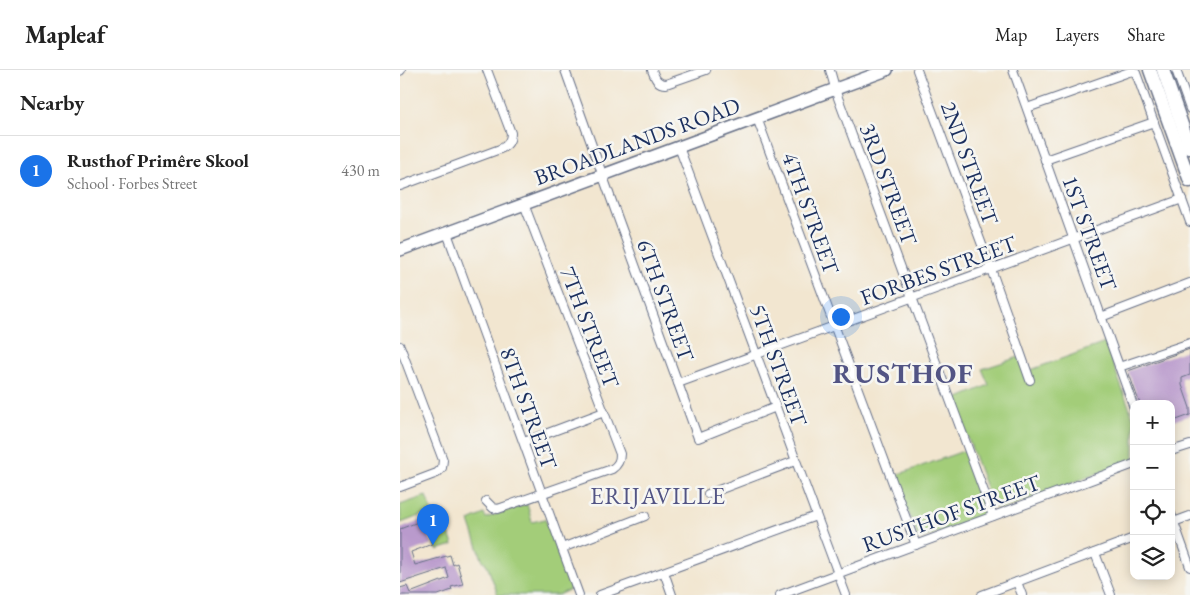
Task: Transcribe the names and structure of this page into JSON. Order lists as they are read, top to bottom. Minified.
{"streets":{"main road":["BROADLANDS ROAD"],"street":["2ND STREET","3RD STREET","4TH STREET","1ST STREET","FORBES STREET","6TH STREET","7TH STREET","5TH STREET","8TH STREET","RUSTHOF STREET"]},"crossings":[["BROADLANDS ROAD","3RD STREET"],["BROADLANDS ROAD","4TH STREET"],["BROADLANDS ROAD","6TH STREET"],["BROADLANDS ROAD","7TH STREET"],["BROADLANDS ROAD","5TH STREET"],["BROADLANDS ROAD","8TH STREET"],["2ND STREET","FORBES STREET"],["3RD STREET","FORBES STREET"],["3RD STREET","RUSTHOF STREET"],["4TH STREET","FORBES STREET"],["4TH STREET","RUSTHOF STREET"],["1ST STREET","FORBES STREET"],["FORBES STREET","6TH STREET"],["FORBES STREET","5TH STREET"],["6TH STREET","5TH STREET"],["7TH STREET","8TH STREET"],["5TH STREET","RUSTHOF STREET"]],"districts":["RUSTHOF","ERIJAVILLE"],"page":{"header":"Mapleaf","nav":["Map","Layers","Share"],"heading":"Nearby","list":[{"mark":"1","name":"Rusthof Primêre Skool","note":"School · Forbes Street","value":"430 m"}],"map_buttons":["+","−"],"pins":"1"}}
